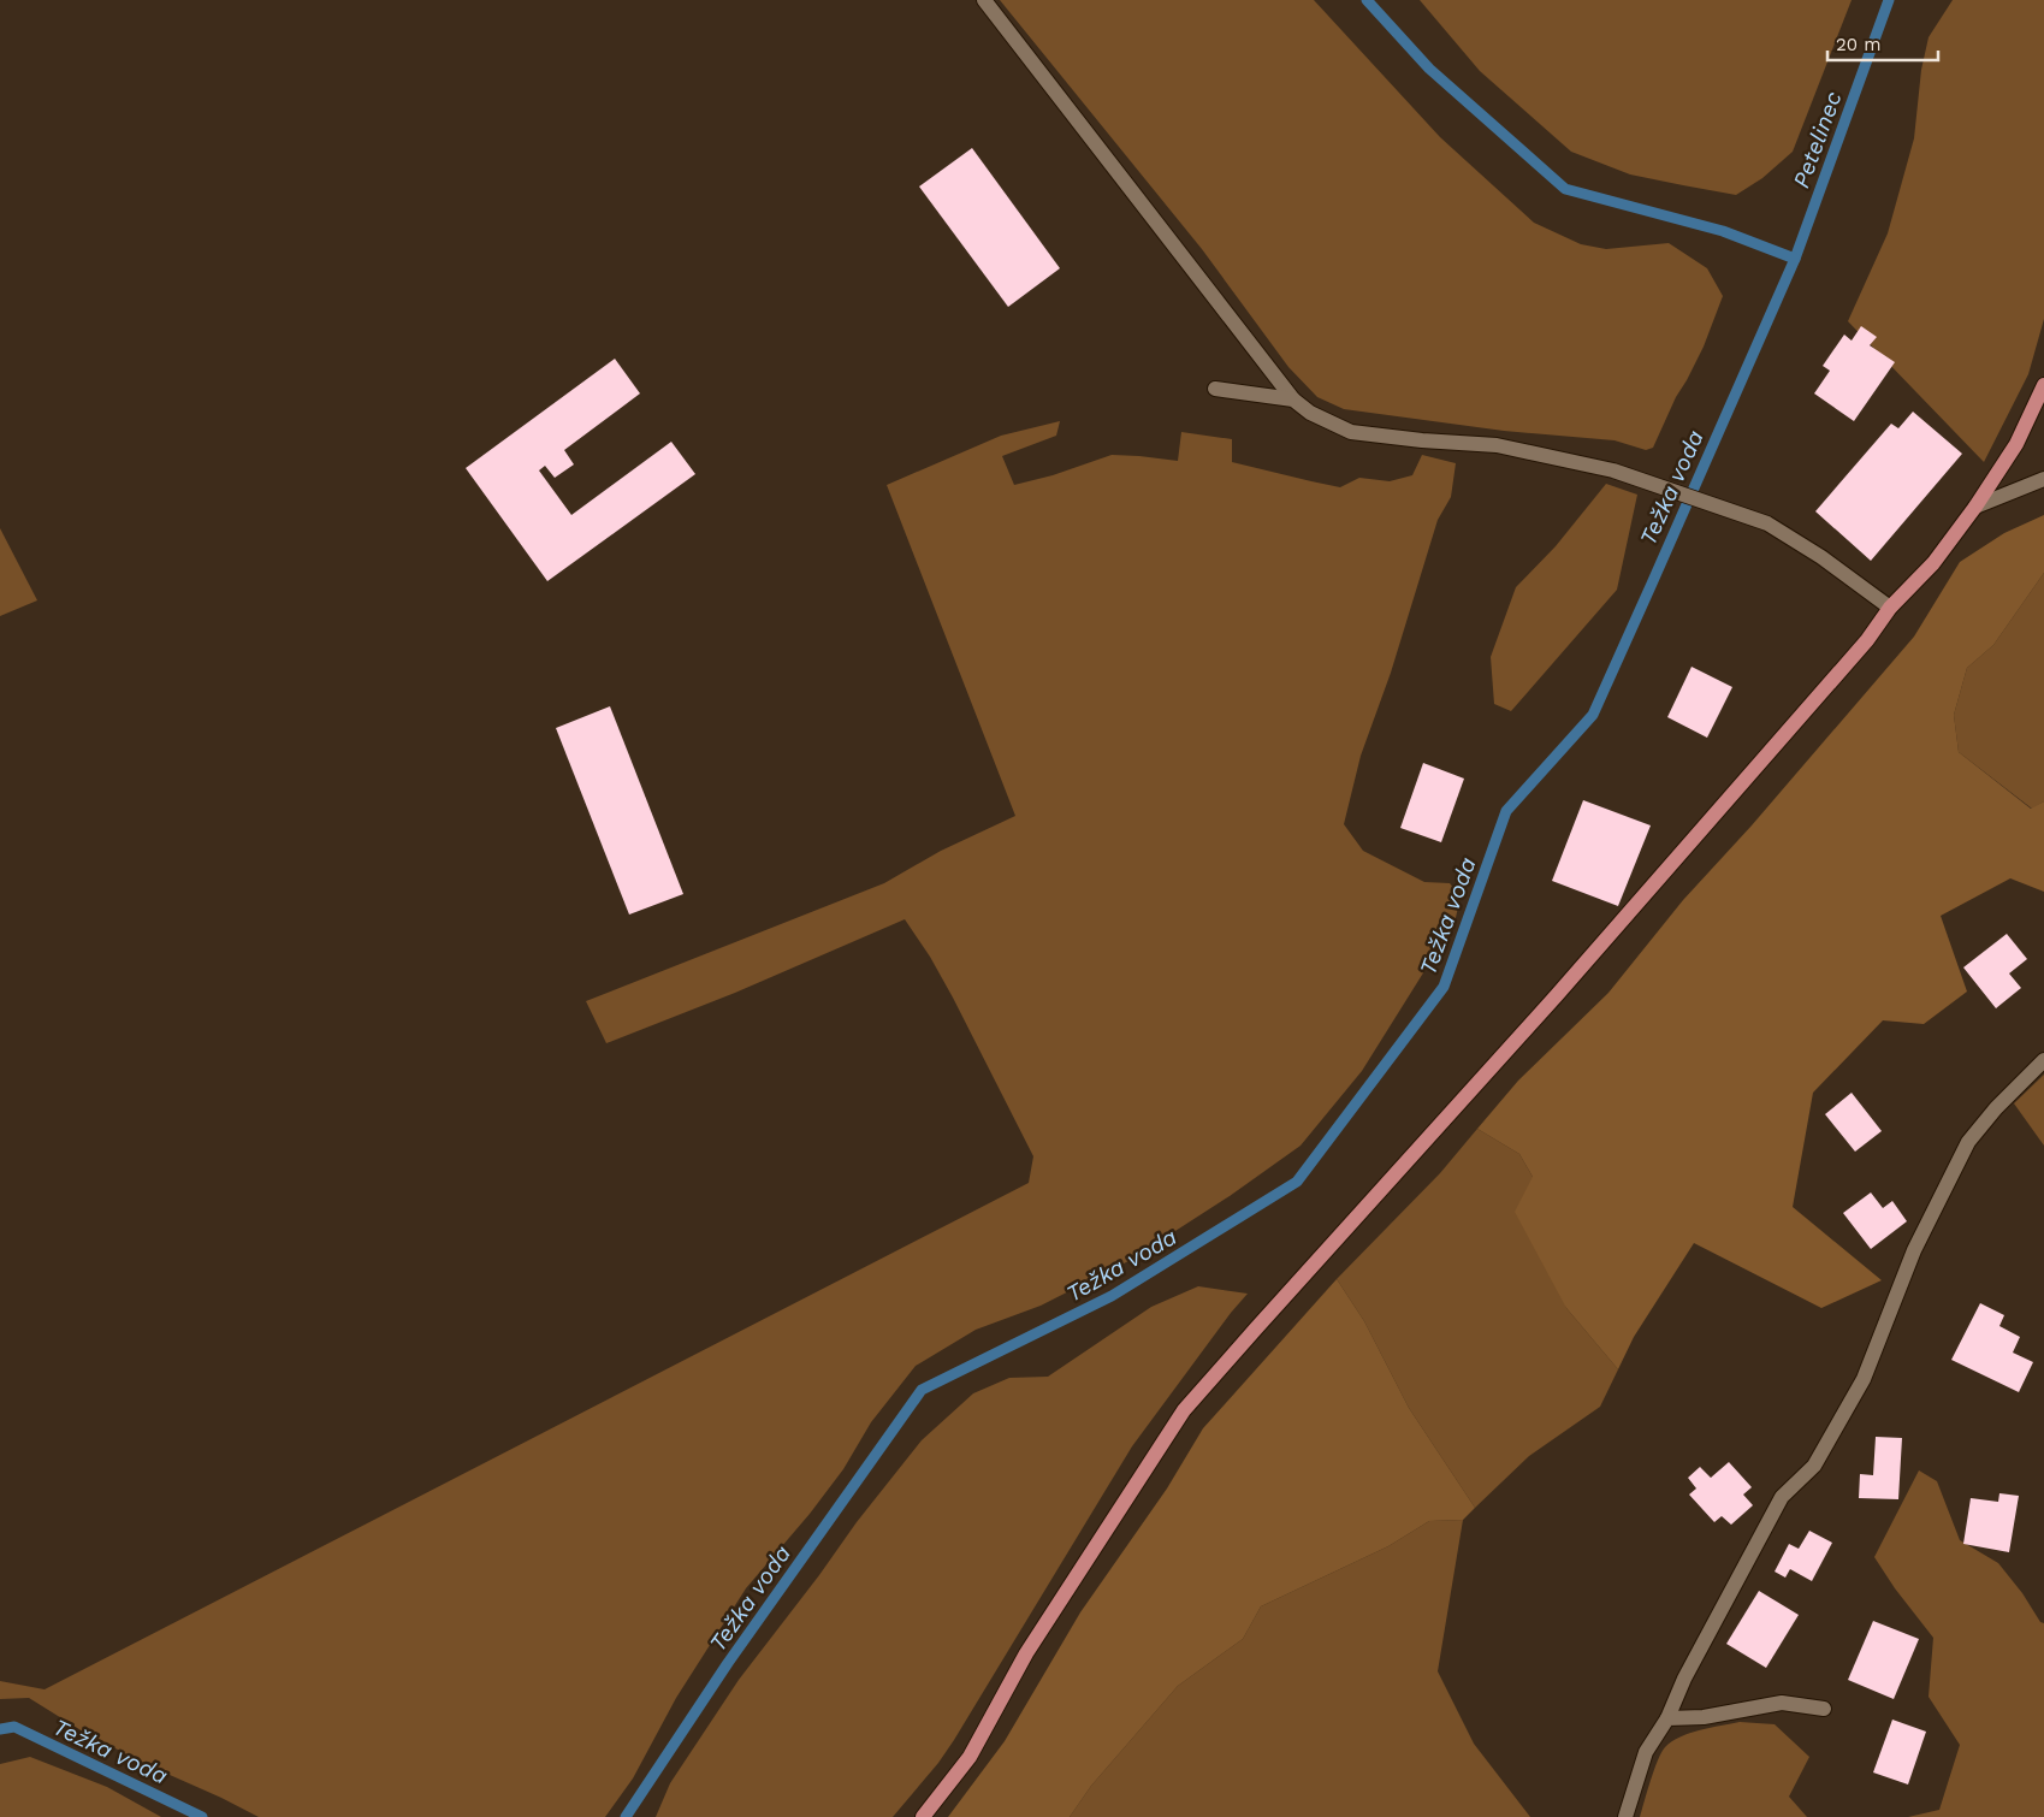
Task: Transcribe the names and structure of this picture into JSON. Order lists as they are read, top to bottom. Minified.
{"water":["Petelinec","Težka voda"],"scale_bar":"20 m"}
